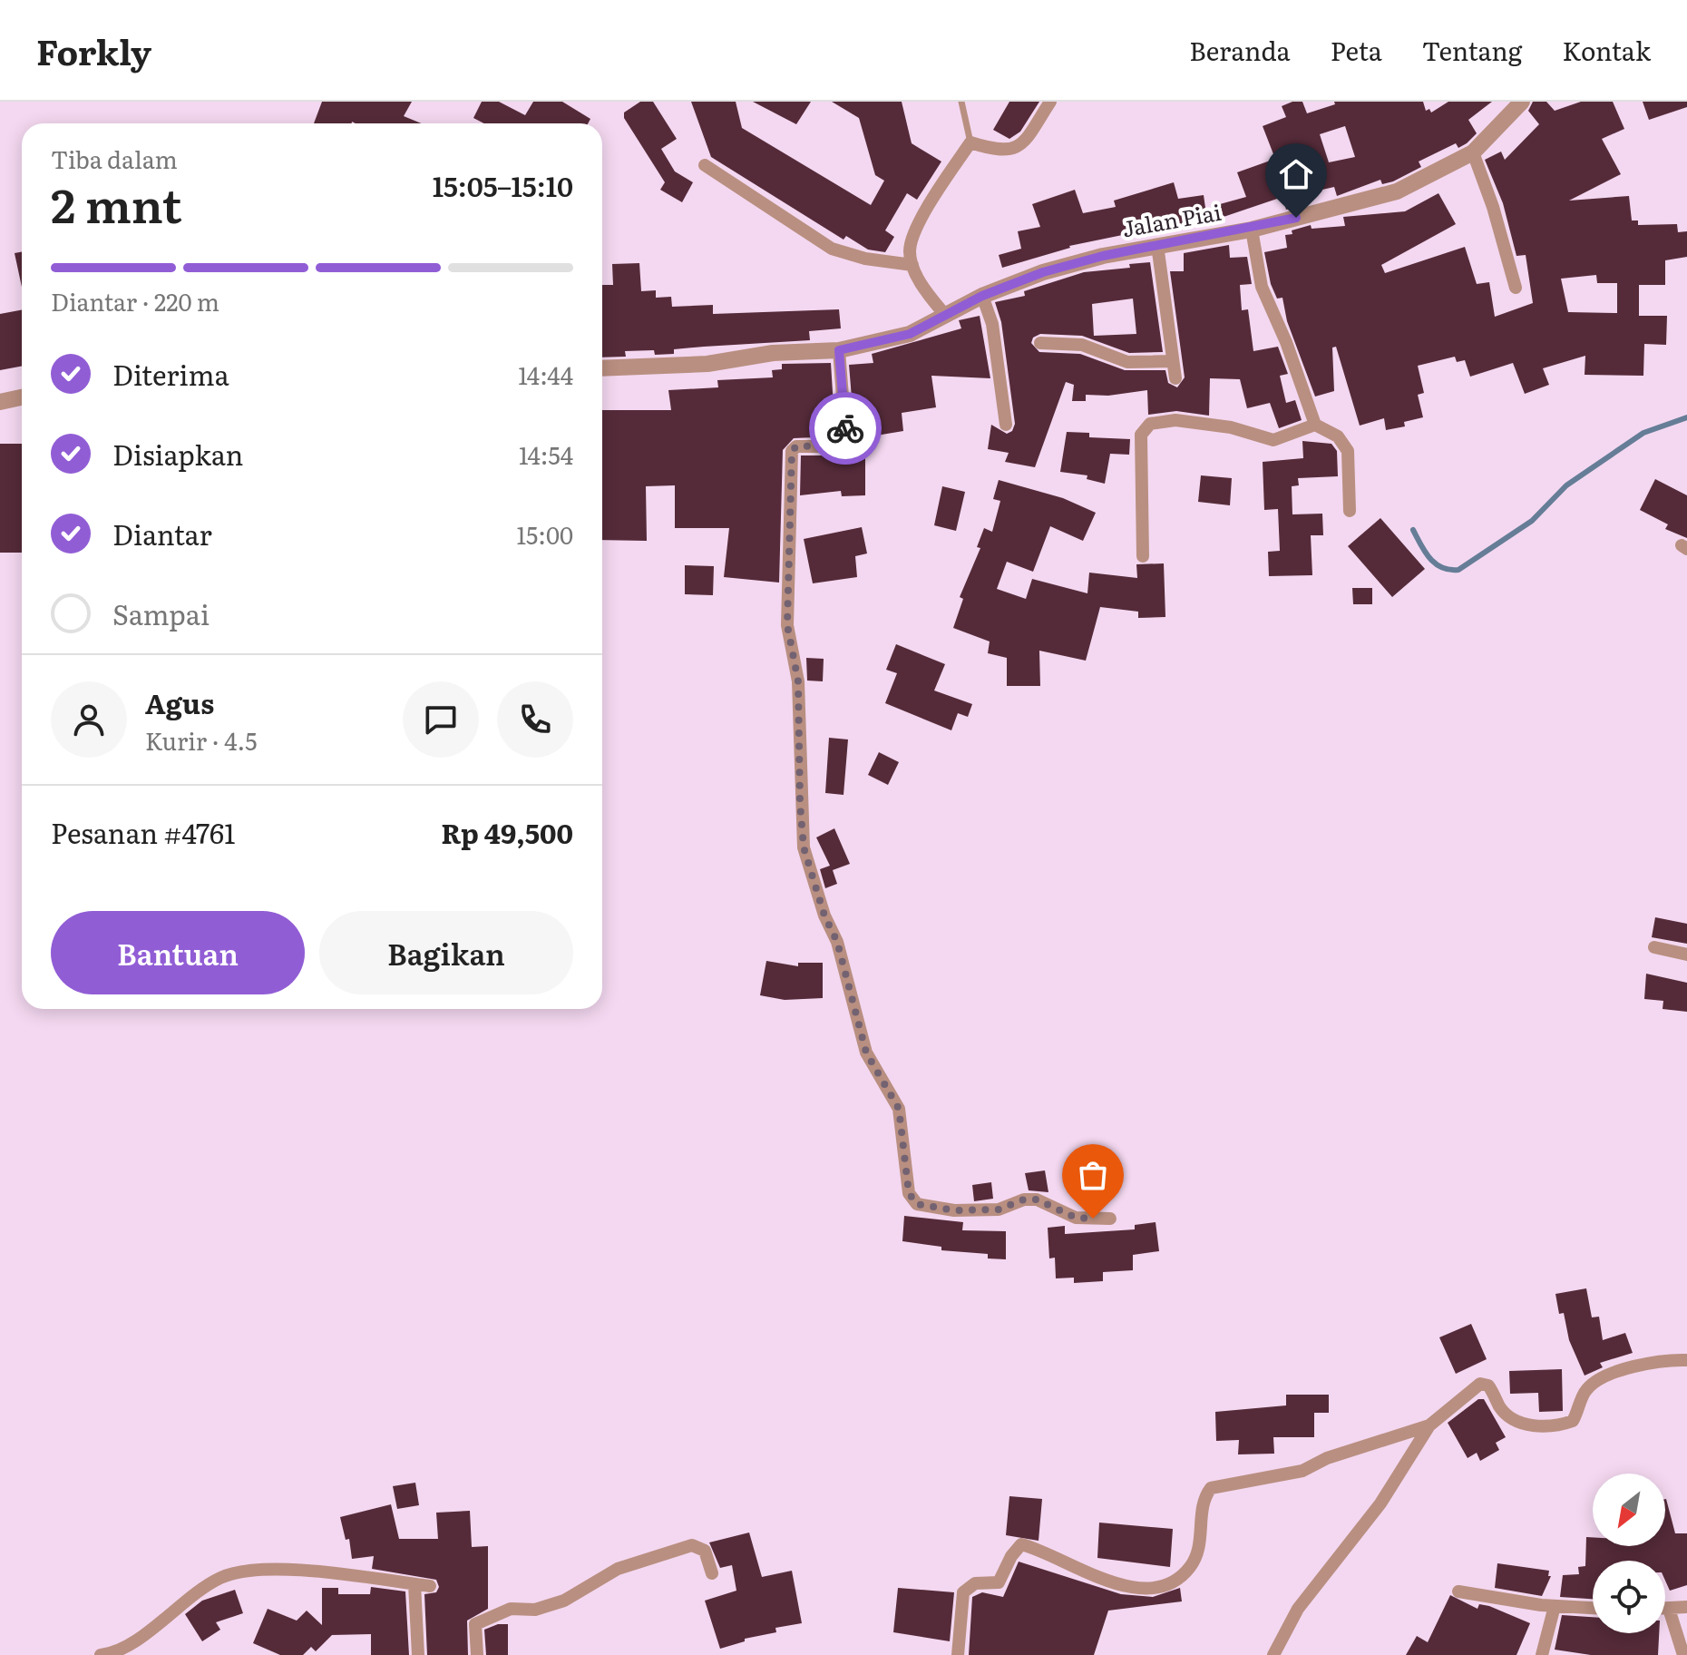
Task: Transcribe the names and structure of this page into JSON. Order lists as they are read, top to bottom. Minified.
{"streets":{"street":["Jalan Piai"]},"north":"bottom left","page":{"header":"Forkly","nav":["Beranda","Peta","Tentang","Kontak"],"heading":["2 mnt","Tiba dalam","15:05–15:10"],"panel":["Agus","Kurir · 4.5","Pesanan #4761","Rp 49,500"],"bar":"Diantar · 220 m","list":[["Diterima","14:44"],["Disiapkan","14:54"],["Diantar","15:00"],"Sampai"],"buttons":["Bantuan","Bagikan"]}}
